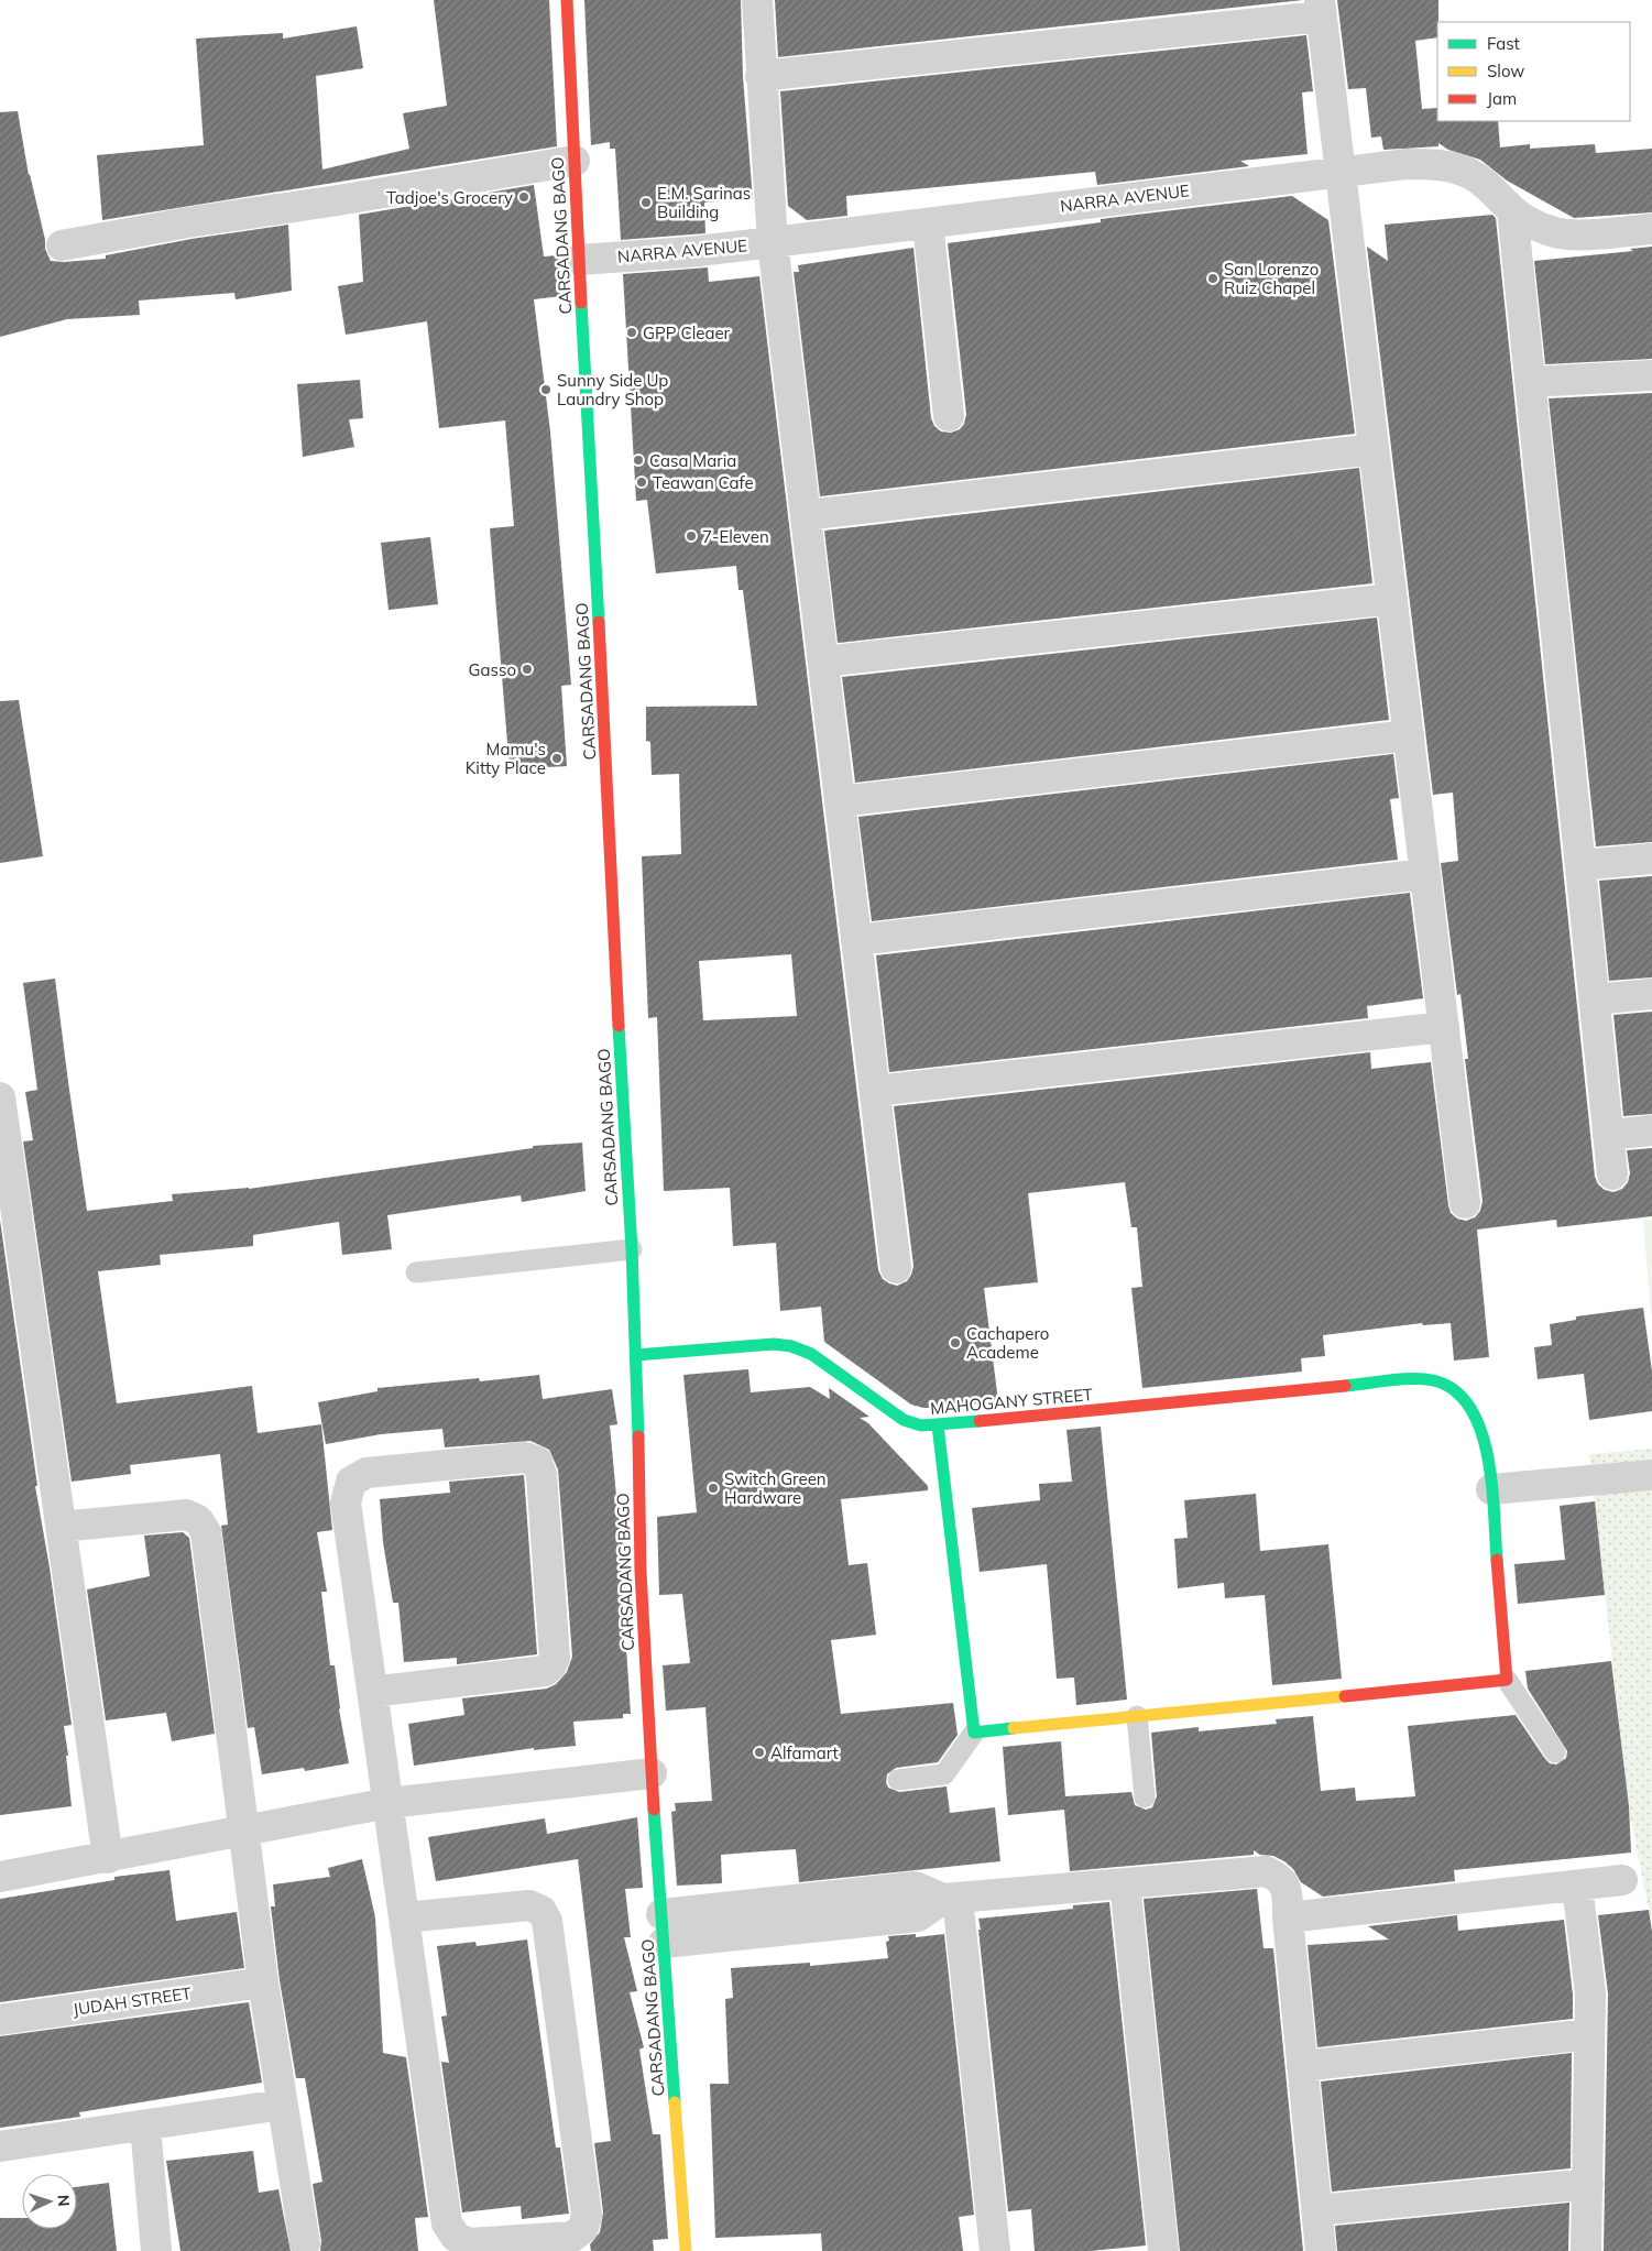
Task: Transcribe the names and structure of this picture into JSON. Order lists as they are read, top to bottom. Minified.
{"streets":{"street":["NARRA AVENUE","CARSADANG BAGO","MAHOGANY STREET","JUDAH STREET"]},"crossings":[["NARRA AVENUE","CARSADANG BAGO"],["CARSADANG BAGO","MAHOGANY STREET"]],"places":["Tadjoe's Grocery","E.M. Sarinas Building","San Lorenzo Ruiz Chapel","GPP Cleaer","Sunny Side Up Laundry Shop","Casa Maria","Teawan Cafe","7-Eleven","Gasso","Mamu's Kitty Place","Cachapero Academe","Switch Green Hardware","Alfamart"],"legend":["Fast","Slow","Jam"],"north":"right"}
